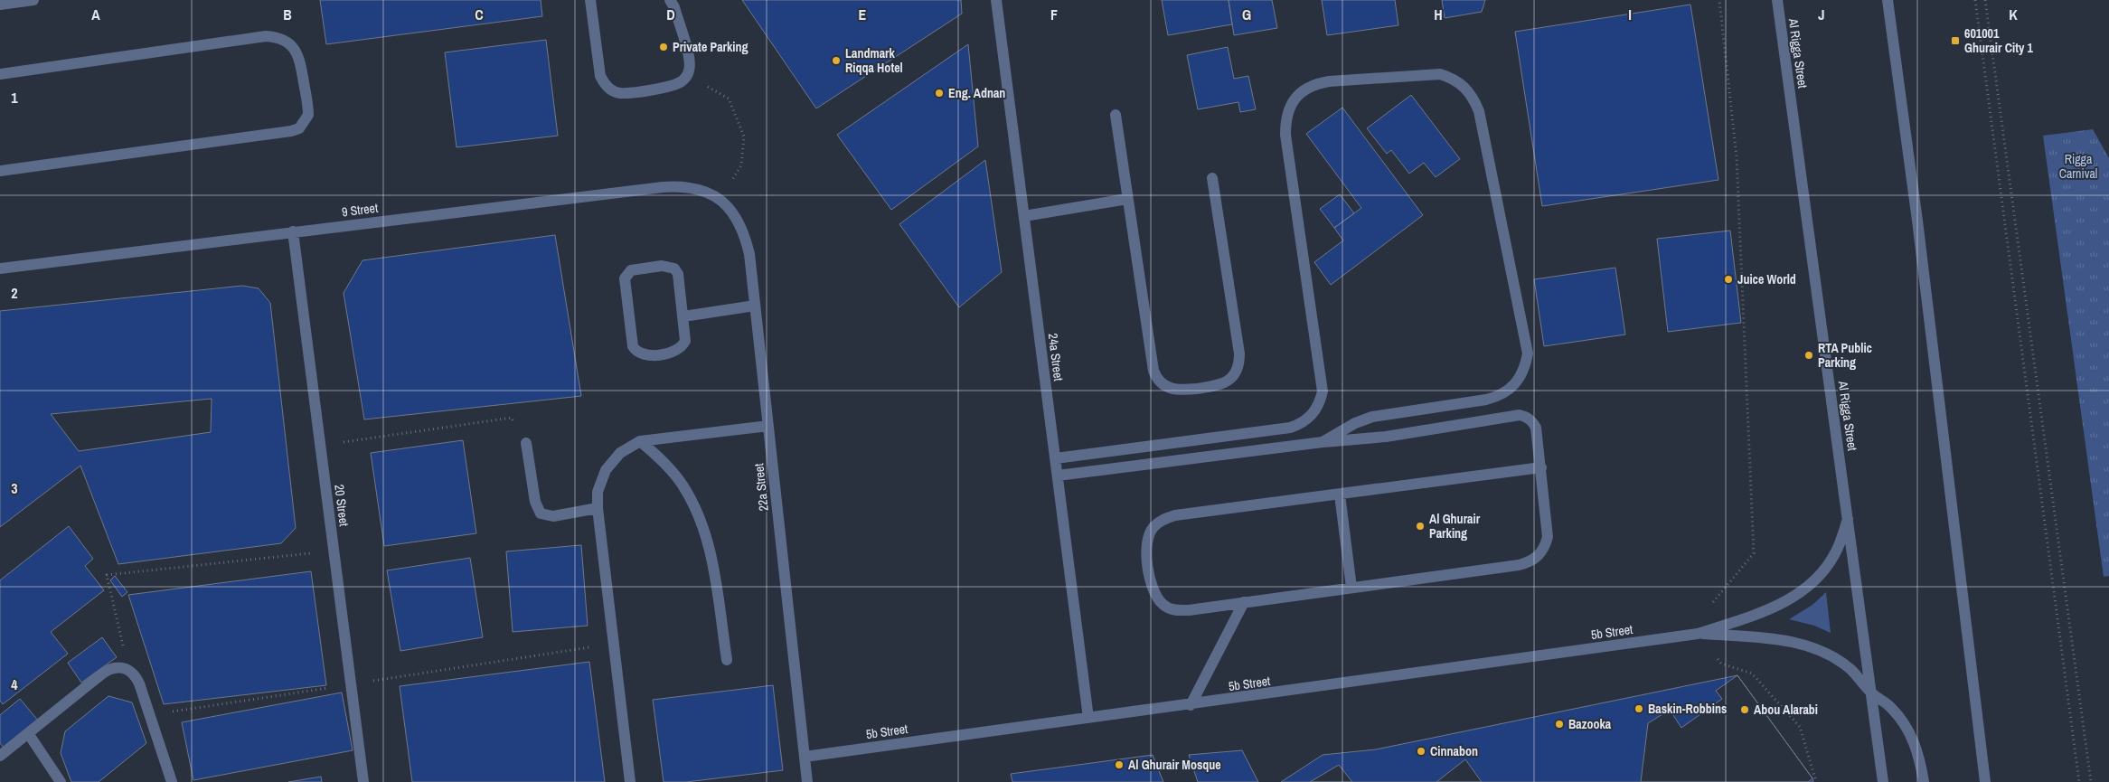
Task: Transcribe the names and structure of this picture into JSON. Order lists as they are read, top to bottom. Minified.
{"streets":{"street":["Al Rigga Street","9 Street","24a Street","22a Street","20 Street","5b Street"]},"crossings":[["Al Rigga Street","5b Street"],["9 Street","22a Street"],["9 Street","20 Street"],["24a Street","5b Street"],["22a Street","5b Street"]],"parks":["Rigga Carnival"],"places":{"transit":["601001 Ghurair City 1"],"other":["Private Parking","Landmark Riqqa Hotel","Eng. Adnan","Juice World","RTA Public Parking","Al Ghurair Parking","Baskin-Robbins","Abou Alarabi","Bazooka","Cinnabon","Al Ghurair Mosque"]},"grid":{"columns":["A","B","C","D","E","F","G","H","I","J","K"],"rows":["1","2","3","4"]}}
